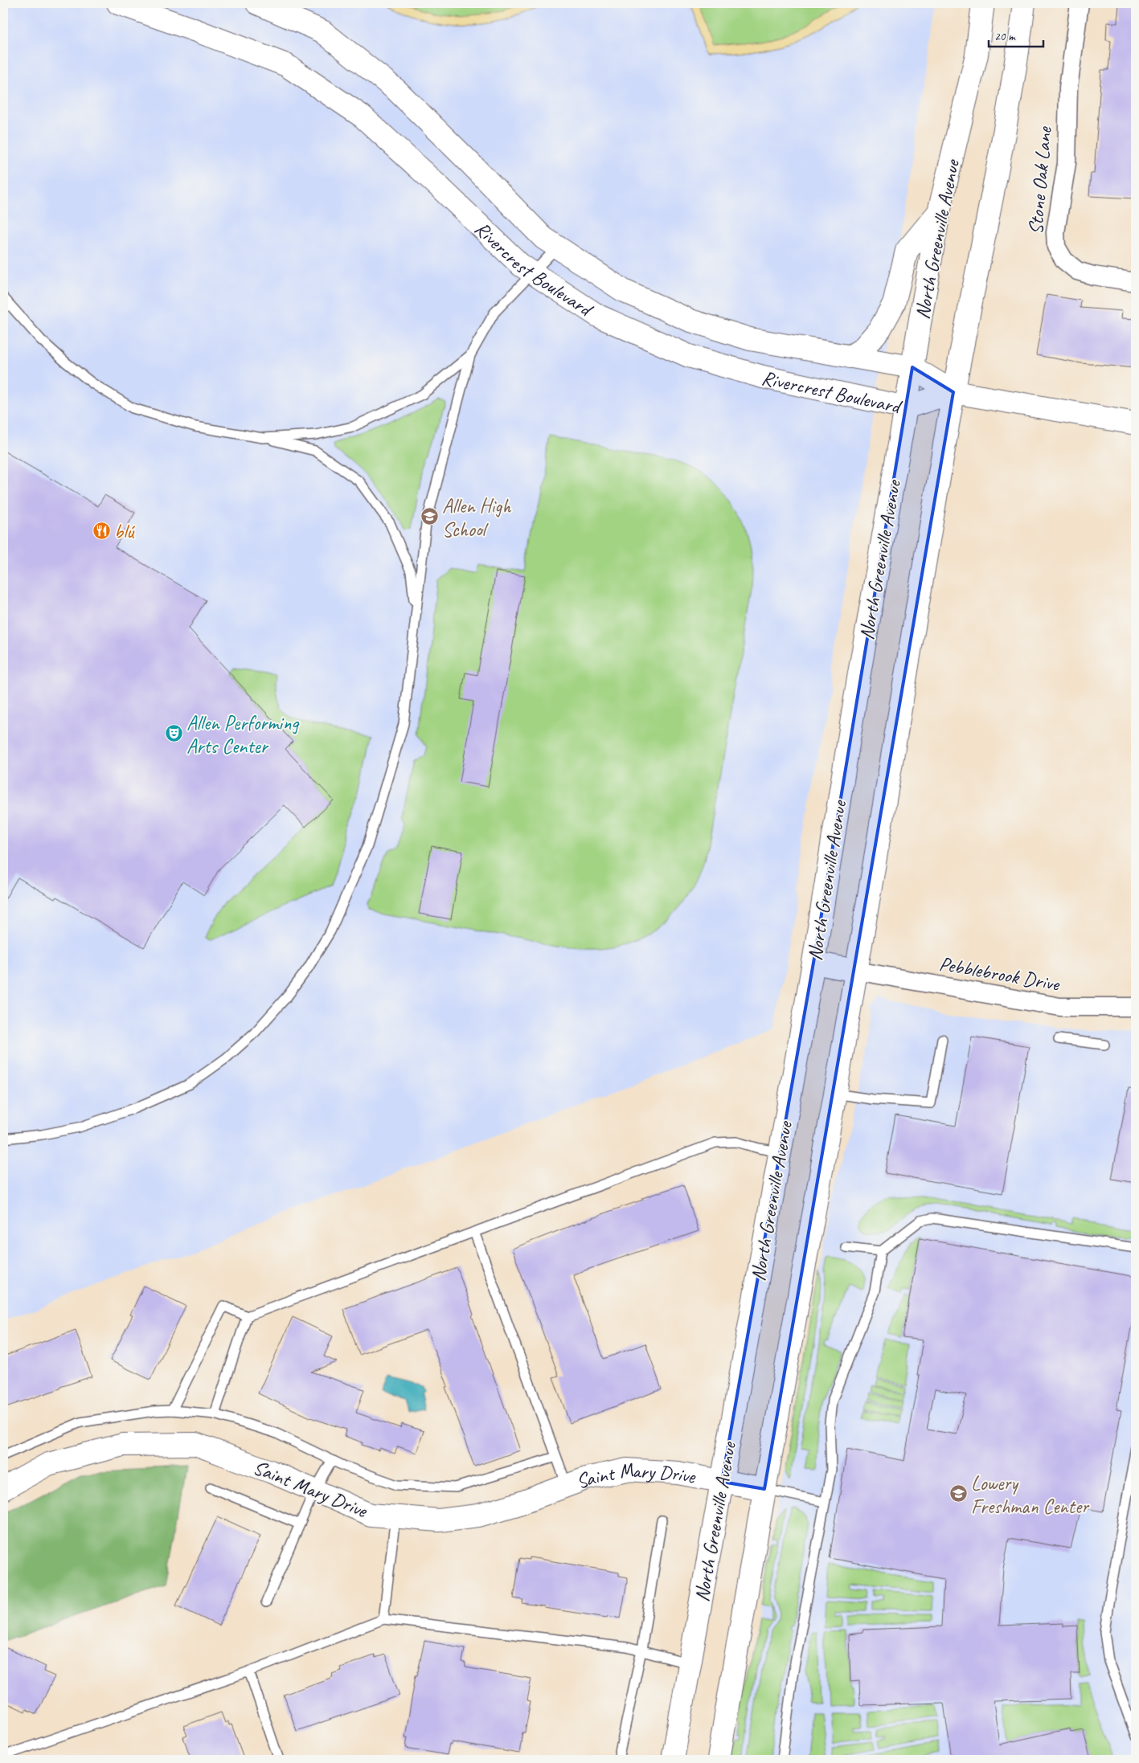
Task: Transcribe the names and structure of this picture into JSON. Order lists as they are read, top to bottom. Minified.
{"streets":{"main road":["North Greenville Avenue","Rivercrest Boulevard","Saint Mary Drive"],"street":["Stone Oak Lane","Pebblebrook Drive"]},"crossings":[["North Greenville Avenue","Rivercrest Boulevard"],["North Greenville Avenue","Saint Mary Drive"]],"places":{"school or university":["Allen High School","Lowery Freshman Center"],"restaurant":["blú"],"theatre":["Allen Performing Arts Center"]},"scale_bar":"20 m"}
